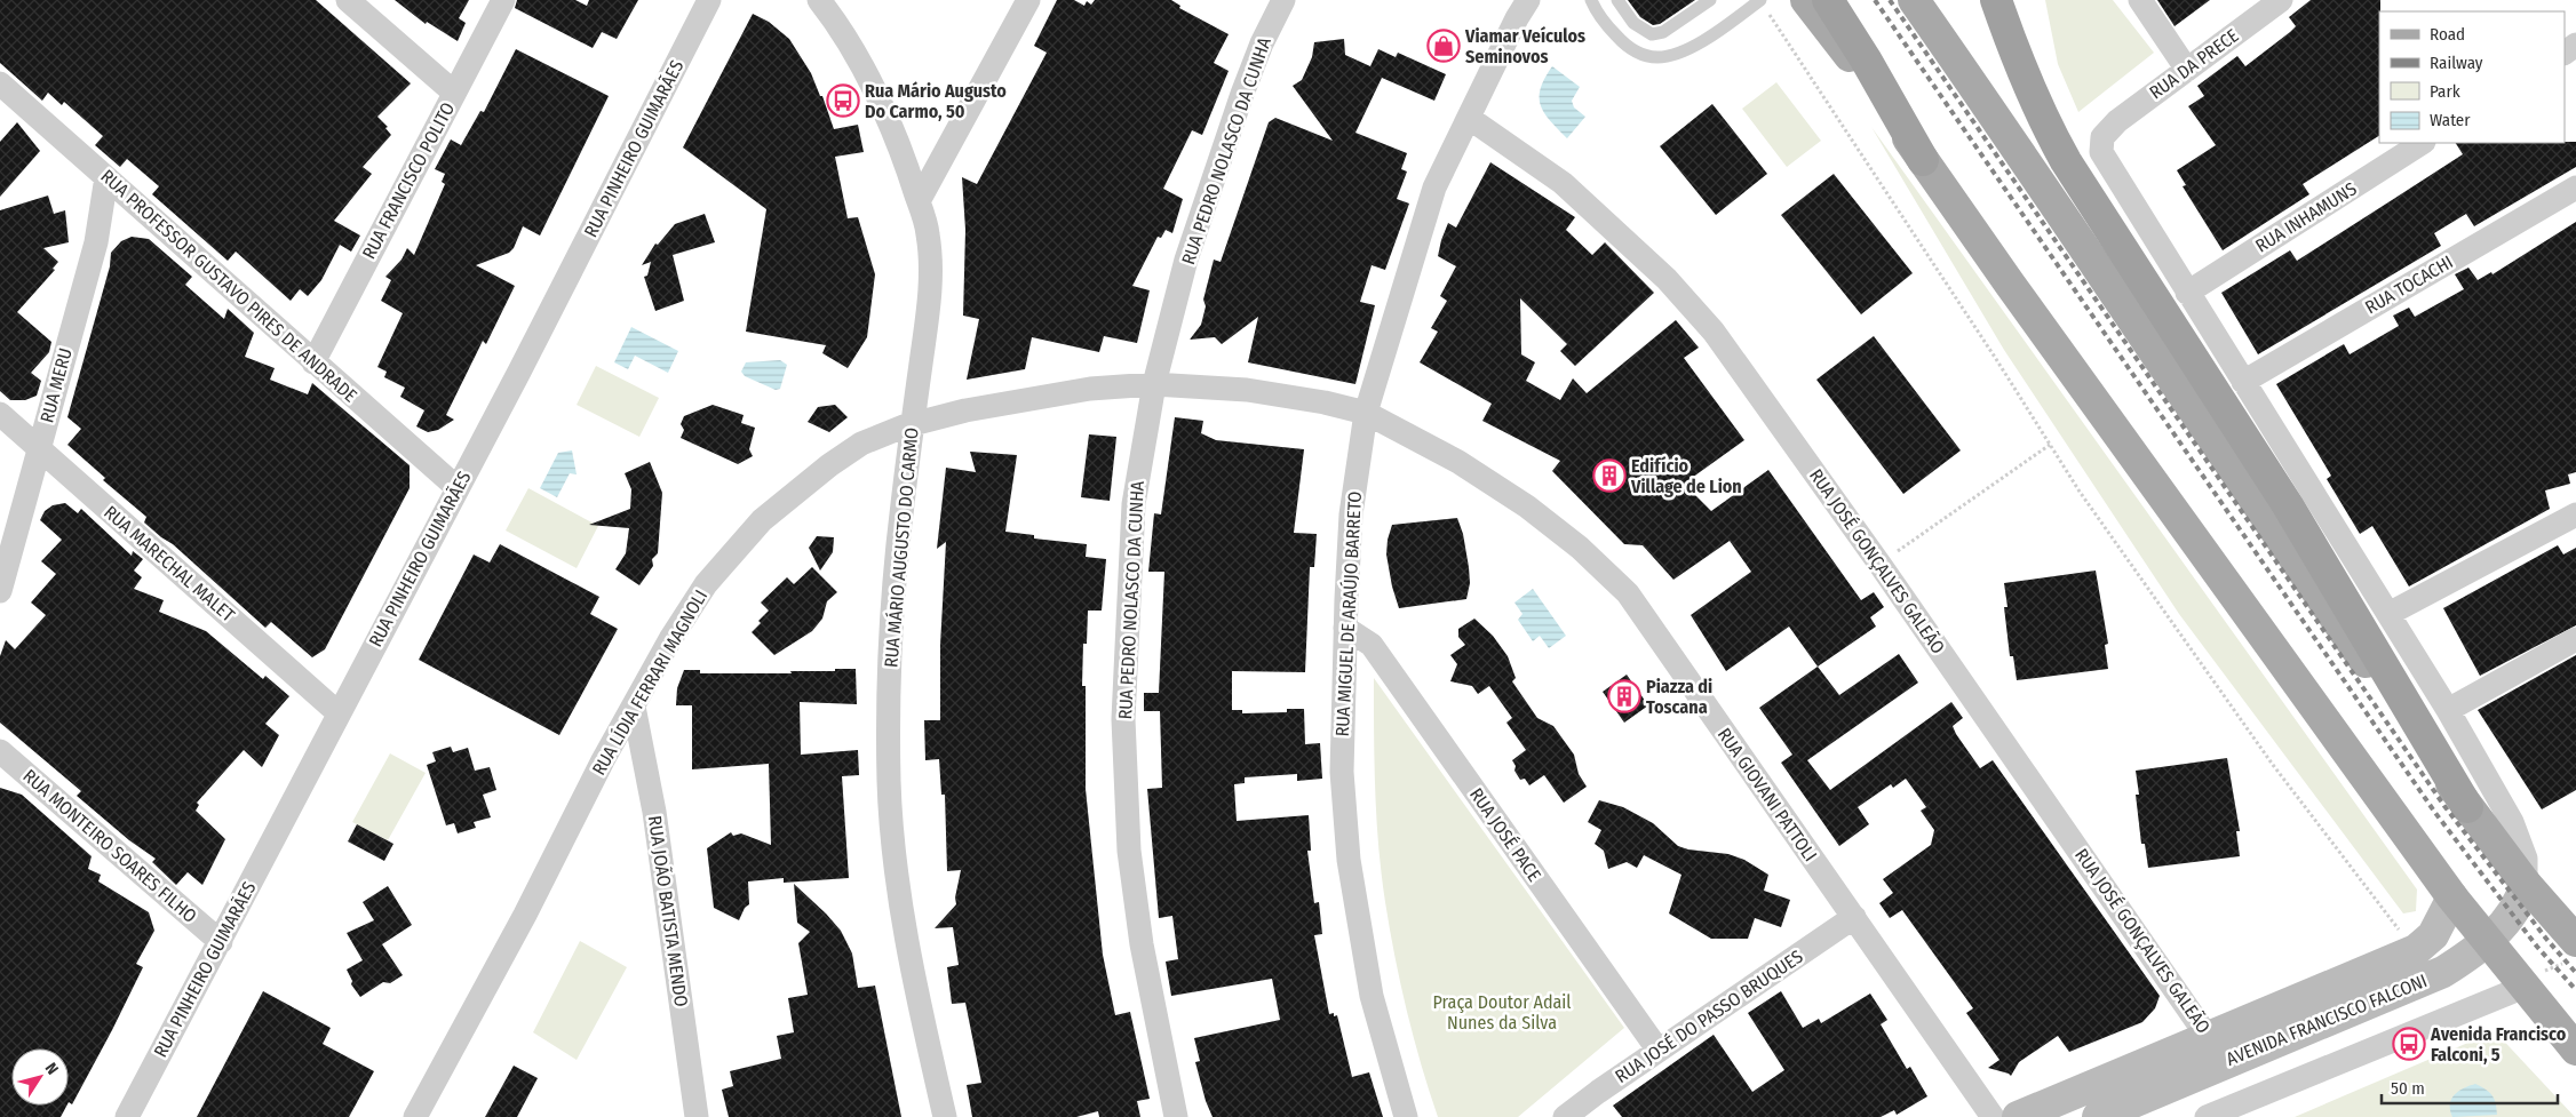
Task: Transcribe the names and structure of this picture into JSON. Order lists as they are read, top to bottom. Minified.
{"streets":{"main road":["AVENIDA FRANCISCO FALCONI"],"street":["RUA DA PRECE","RUA PINHEIRO GUIMARÃES","RUA PEDRO NOLASCO DA CUNHA","RUA FRANCISCO POLITO","RUA INHAMUNS","RUA TOCACHI","RUA PROFESSOR GUSTAVO PIRES DE ANDRADE","RUA MERU","RUA MÁRIO AUGUSTO DO CARMO","RUA JOSÉ GONÇALVES GALEÃO","RUA MARECHAL MALET","RUA MIGUEL DE ARAÚJO BARRETO","RUA LÍDIA FERRARI MAGNOLI","RUA GIOVANI PATTOLI","RUA JOSÉ PACE","RUA MONTEIRO SOARES FILHO","RUA JOÃO BATISTA MENDO","RUA JOSÉ DO PASSO BRUQUES"]},"crossings":[["RUA DA PRECE","RUA INHAMUNS"],["RUA PINHEIRO GUIMARÃES","RUA PROFESSOR GUSTAVO PIRES DE ANDRADE"],["RUA PINHEIRO GUIMARÃES","RUA MARECHAL MALET"],["RUA PINHEIRO GUIMARÃES","RUA MONTEIRO SOARES FILHO"],["RUA PEDRO NOLASCO DA CUNHA","RUA LÍDIA FERRARI MAGNOLI"],["RUA FRANCISCO POLITO","RUA PROFESSOR GUSTAVO PIRES DE ANDRADE"],["RUA PROFESSOR GUSTAVO PIRES DE ANDRADE","RUA MERU"],["RUA MERU","RUA MARECHAL MALET"],["RUA MÁRIO AUGUSTO DO CARMO","RUA LÍDIA FERRARI MAGNOLI"],["RUA JOSÉ GONÇALVES GALEÃO","RUA MIGUEL DE ARAÚJO BARRETO"],["RUA JOSÉ GONÇALVES GALEÃO","AVENIDA FRANCISCO FALCONI"],["RUA MIGUEL DE ARAÚJO BARRETO","RUA LÍDIA FERRARI MAGNOLI"],["RUA MIGUEL DE ARAÚJO BARRETO","RUA GIOVANI PATTOLI"],["RUA MIGUEL DE ARAÚJO BARRETO","RUA JOSÉ PACE"],["RUA LÍDIA FERRARI MAGNOLI","RUA GIOVANI PATTOLI"],["RUA LÍDIA FERRARI MAGNOLI","RUA JOÃO BATISTA MENDO"],["RUA GIOVANI PATTOLI","RUA JOSÉ DO PASSO BRUQUES"],["RUA JOSÉ PACE","RUA JOSÉ DO PASSO BRUQUES"]],"parks":["Praça Doutor Adail Nunes da Silva"],"places":{"shop":["Viamar Veículos Seminovos"],"bus stop":["Rua Mário Augusto Do Carmo, 50","Avenida Francisco Falconi, 5"],"building":["Edifício Village de Lion","Piazza di Toscana"]},"legend":["Road","Railway","Park","Water"],"scale_bar":"50 m","north":"top right"}
